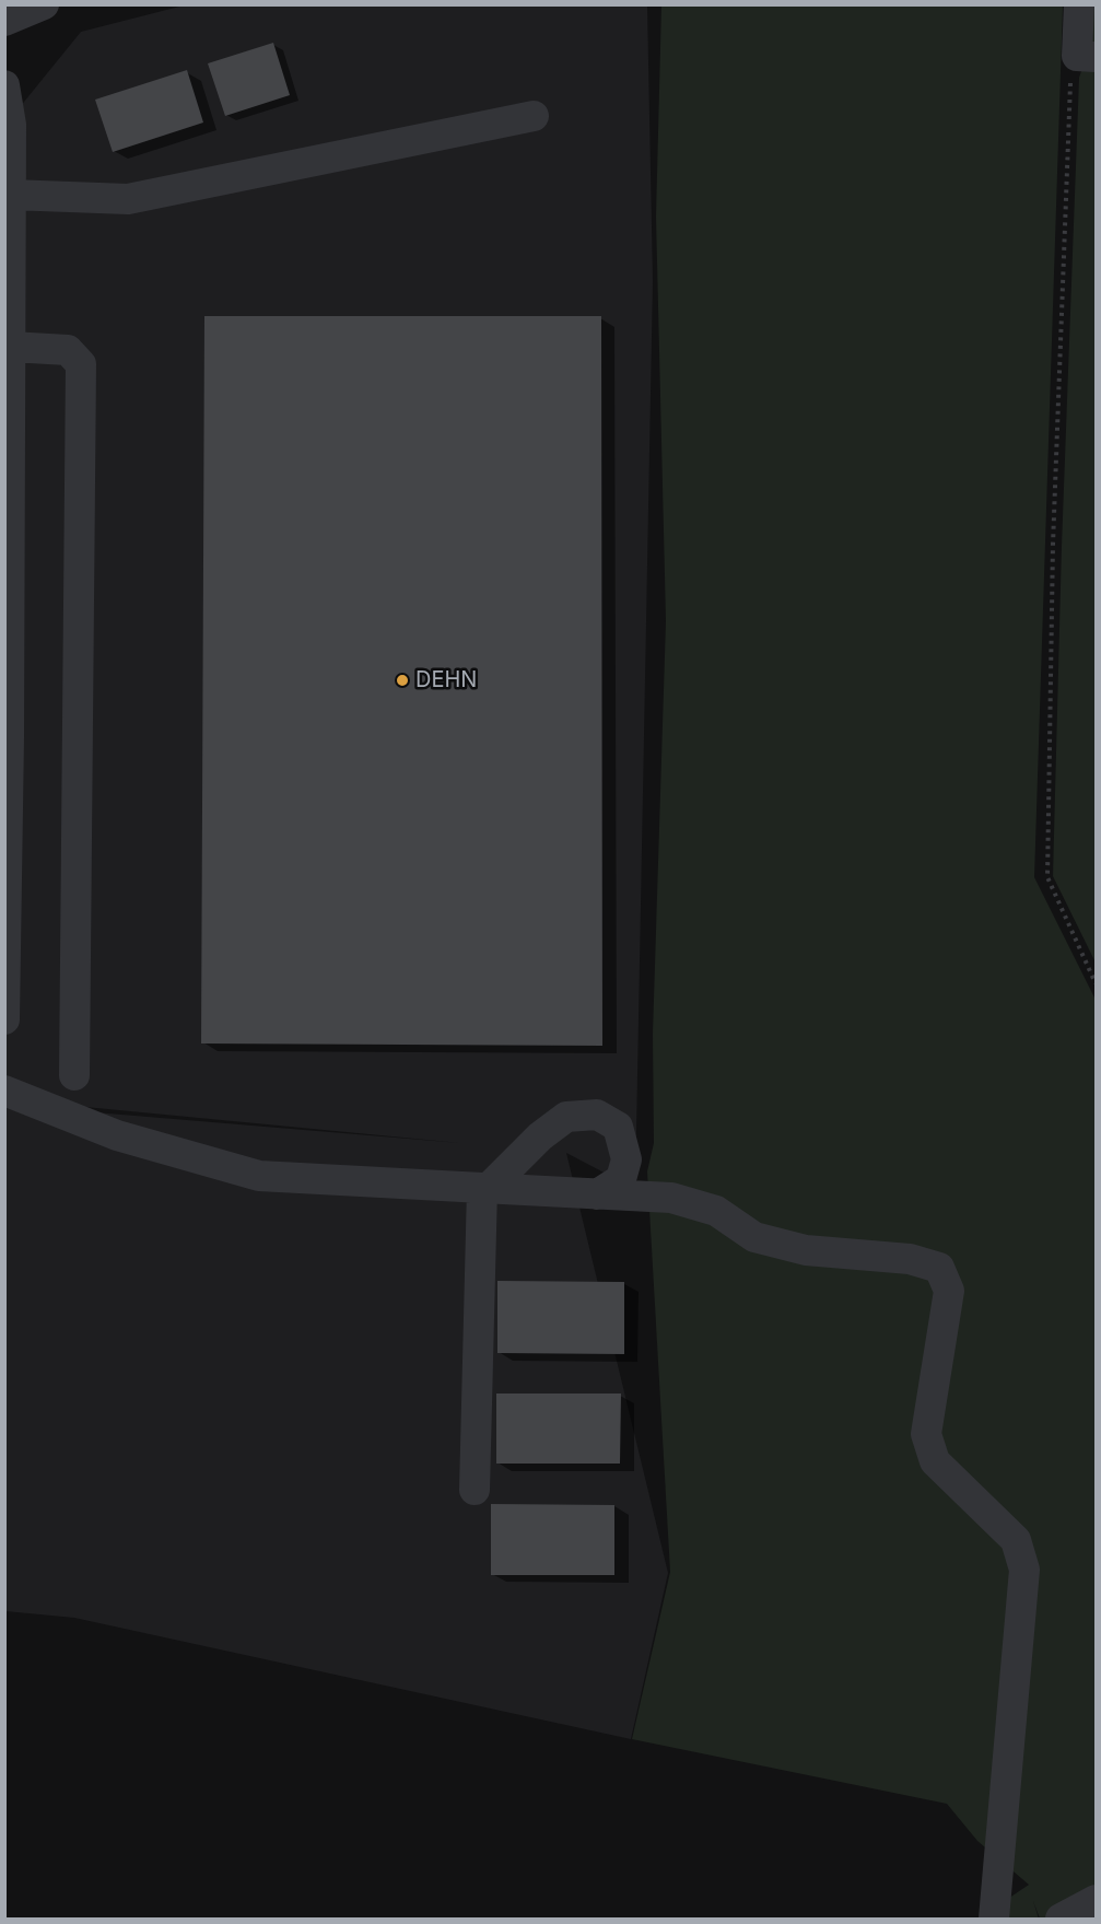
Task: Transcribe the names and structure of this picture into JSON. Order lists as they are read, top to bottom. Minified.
{"places":["DEHN"]}
